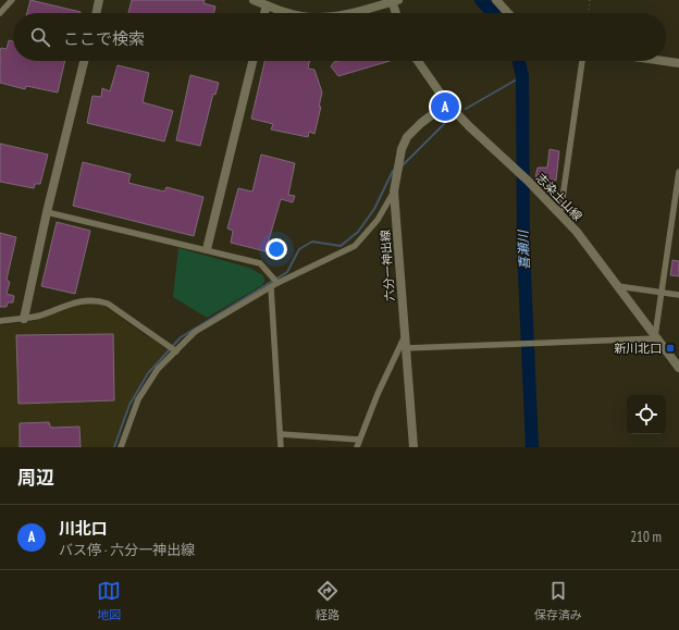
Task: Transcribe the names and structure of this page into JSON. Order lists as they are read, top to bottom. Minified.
{"streets":{"main road":["志染土山線","六分一神出線"]},"crossings":[["志染土山線","六分一神出線"]],"water":["喜瀬川"],"places":{"transit":["新川北口"]},"page":{"search":"ここで検索","pins":"A","heading":"周辺","list":[{"mark":"A","name":"川北口","note":"バス停 · 六分一神出線","value":"210 m"}],"nav":["地図","経路","保存済み"]}}
